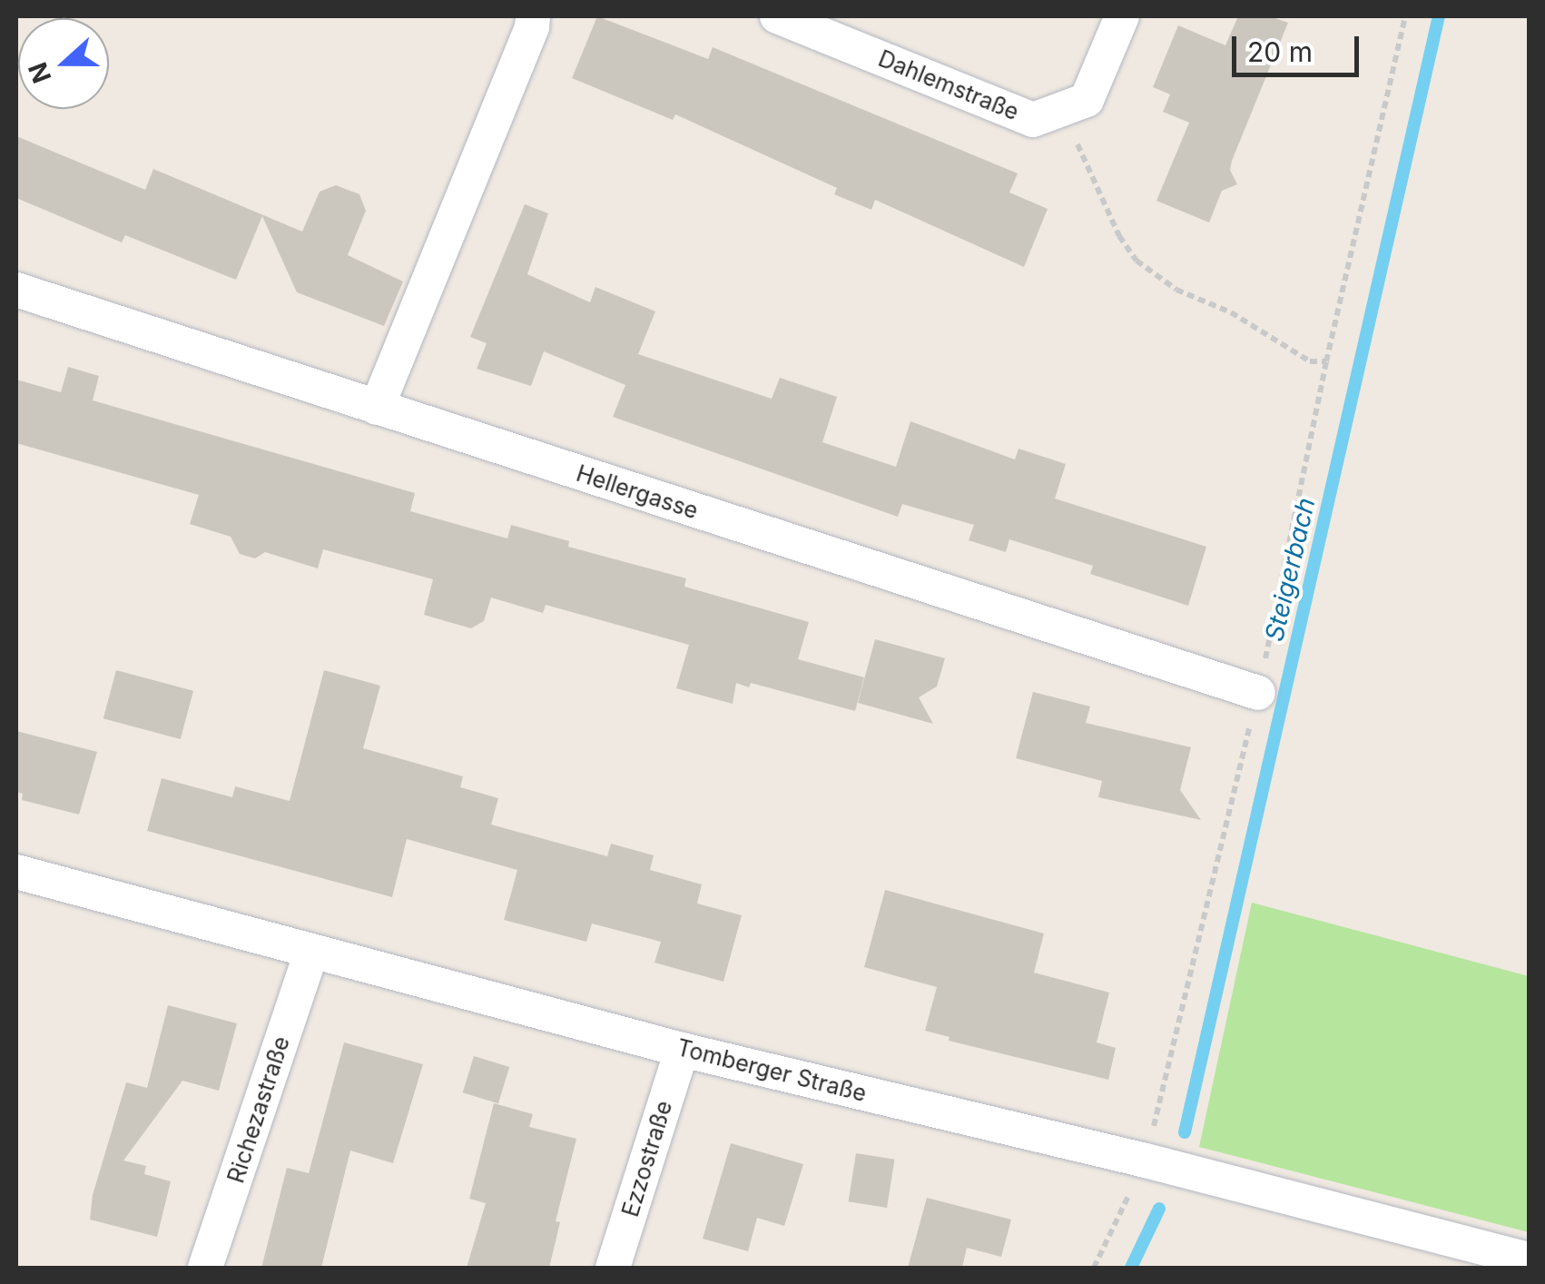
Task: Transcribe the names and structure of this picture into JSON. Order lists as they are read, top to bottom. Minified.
{"streets":{"street":["Dahlemstraße","Hellergasse","Tomberger Straße","Richezastraße","Ezzostraße"]},"crossings":[["Tomberger Straße","Richezastraße"],["Tomberger Straße","Ezzostraße"]],"water":["Steigerbach"],"scale_bar":"20 m","north":"left"}
